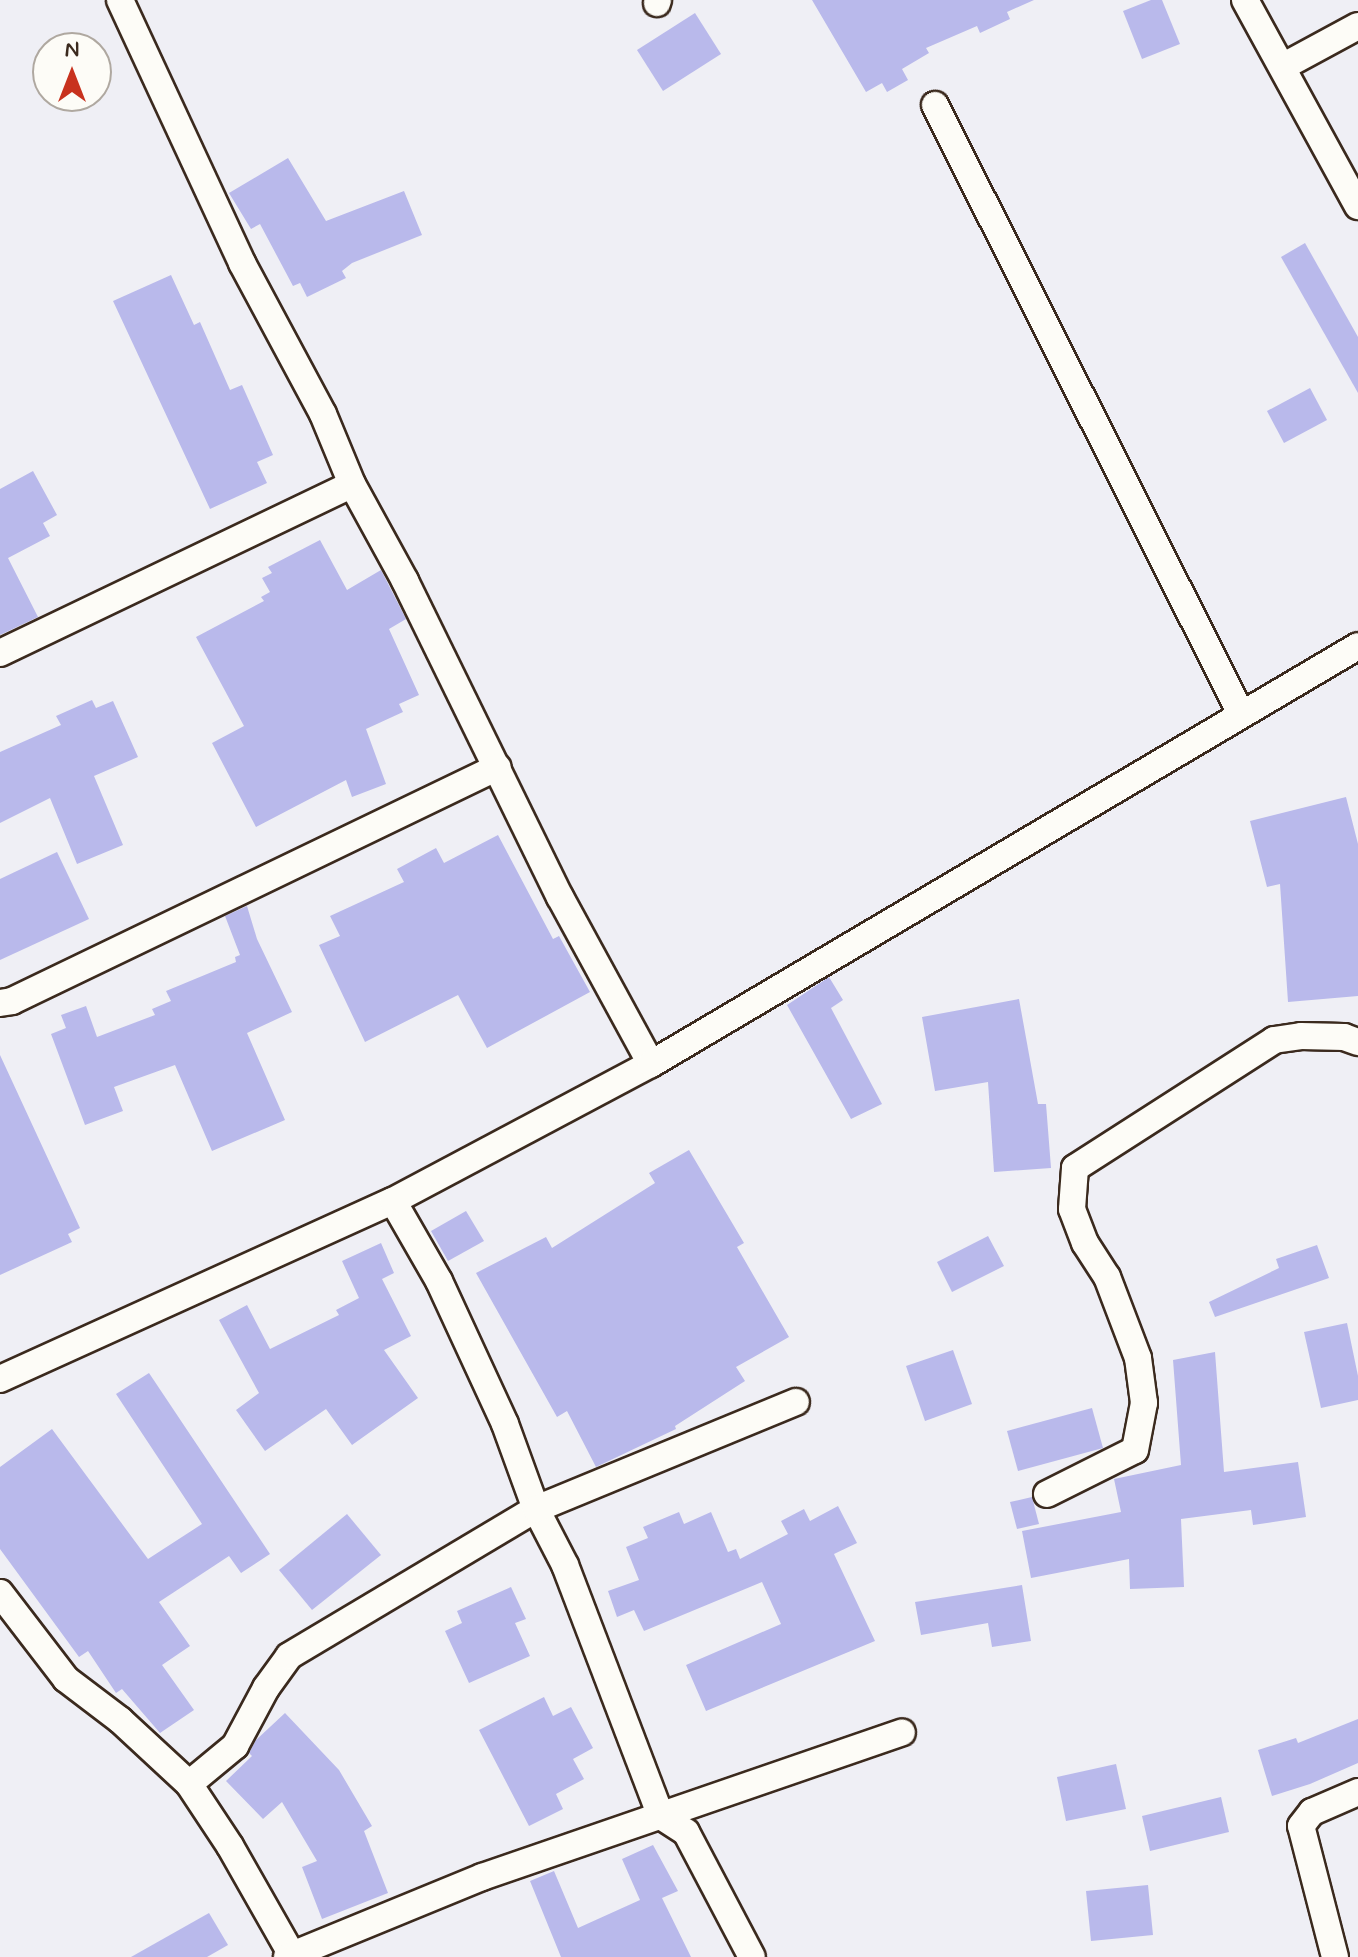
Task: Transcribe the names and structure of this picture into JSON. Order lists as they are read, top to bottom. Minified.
{"north":"top"}
